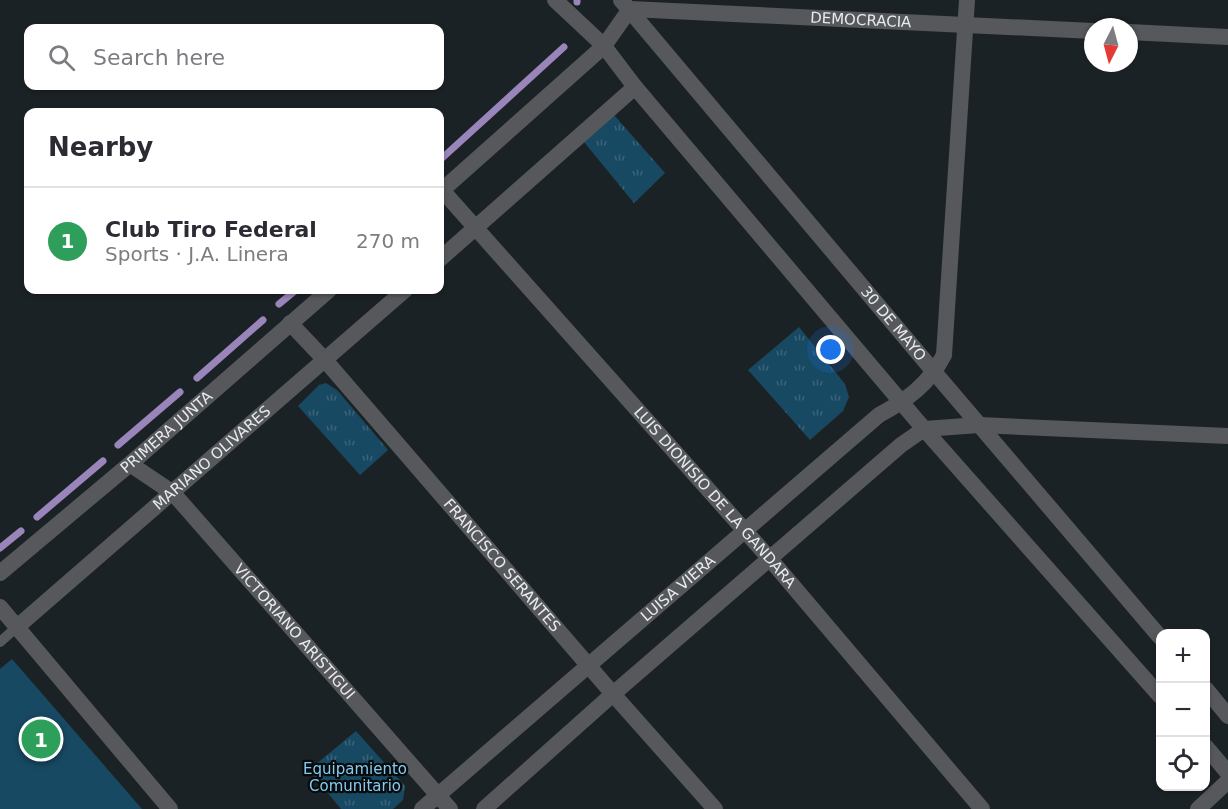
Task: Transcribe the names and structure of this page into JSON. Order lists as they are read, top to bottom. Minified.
{"streets":{"street":["DEMOCRACIA","30 DE MAYO","PRIMERA JUNTA","MARIANO OLIVARES","LUIS DIONISIO DE LA GANDARA","FRANCISCO SERANTES","LUISA VIERA","VICTORIANO ARISTIGUI"]},"crossings":[["DEMOCRACIA","30 DE MAYO"],["30 DE MAYO","LUISA VIERA"],["PRIMERA JUNTA","FRANCISCO SERANTES"],["PRIMERA JUNTA","VICTORIANO ARISTIGUI"],["MARIANO OLIVARES","FRANCISCO SERANTES"],["MARIANO OLIVARES","VICTORIANO ARISTIGUI"],["LUIS DIONISIO DE LA GANDARA","LUISA VIERA"],["FRANCISCO SERANTES","LUISA VIERA"],["LUISA VIERA","VICTORIANO ARISTIGUI"]],"parks":["Equipamiento Comunitario"],"north":"bottom","page":{"search":"Search here","heading":"Nearby","list":[{"mark":"1","name":"Club Tiro Federal","note":"Sports · J.A. Linera","value":"270 m"}],"map_buttons":["+","−"],"pins":"1"}}
